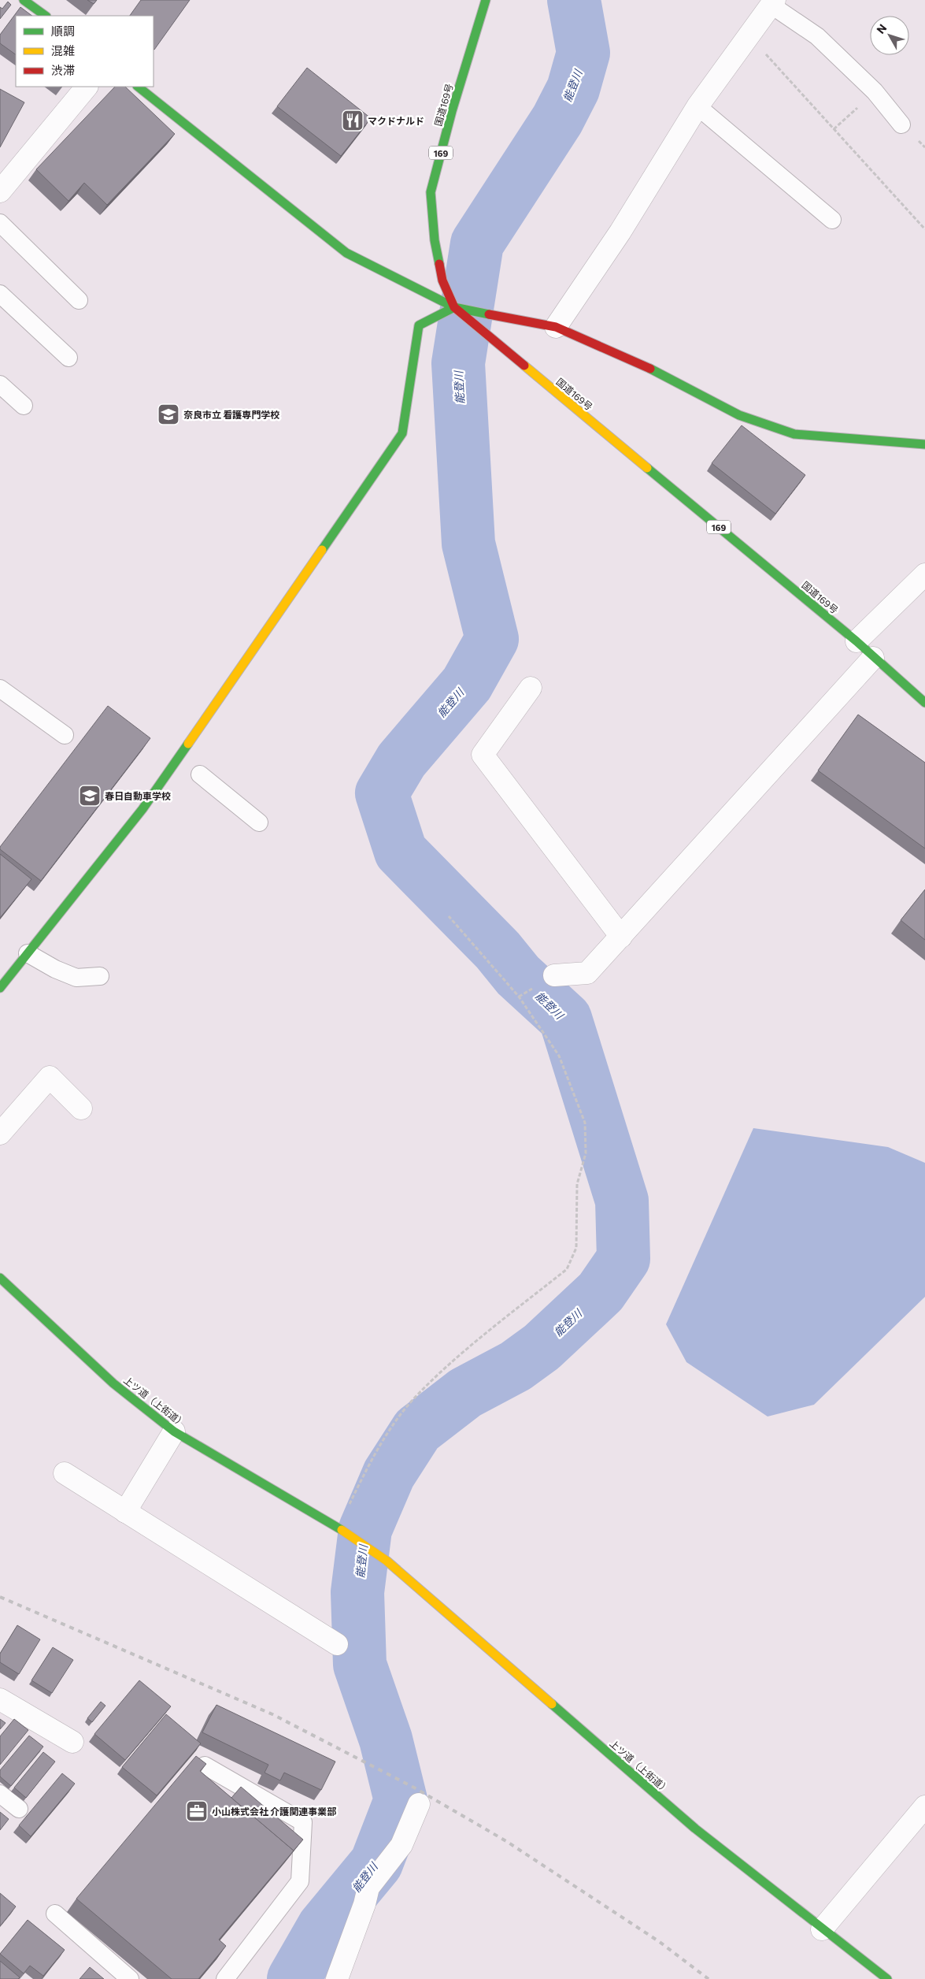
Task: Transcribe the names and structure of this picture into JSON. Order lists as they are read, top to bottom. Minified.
{"streets":{"main road":["国道169号","169","上ツ道（上街道）"]},"water":["能登川"],"places":{"restaurant":["マクドナルド"],"school or university":["奈良市立 看護専門学校","春日自動車学校"],"office":["小山株式会社 介護関連事業部"]},"legend":["順調","混雑","渋滞"],"north":"top left"}
